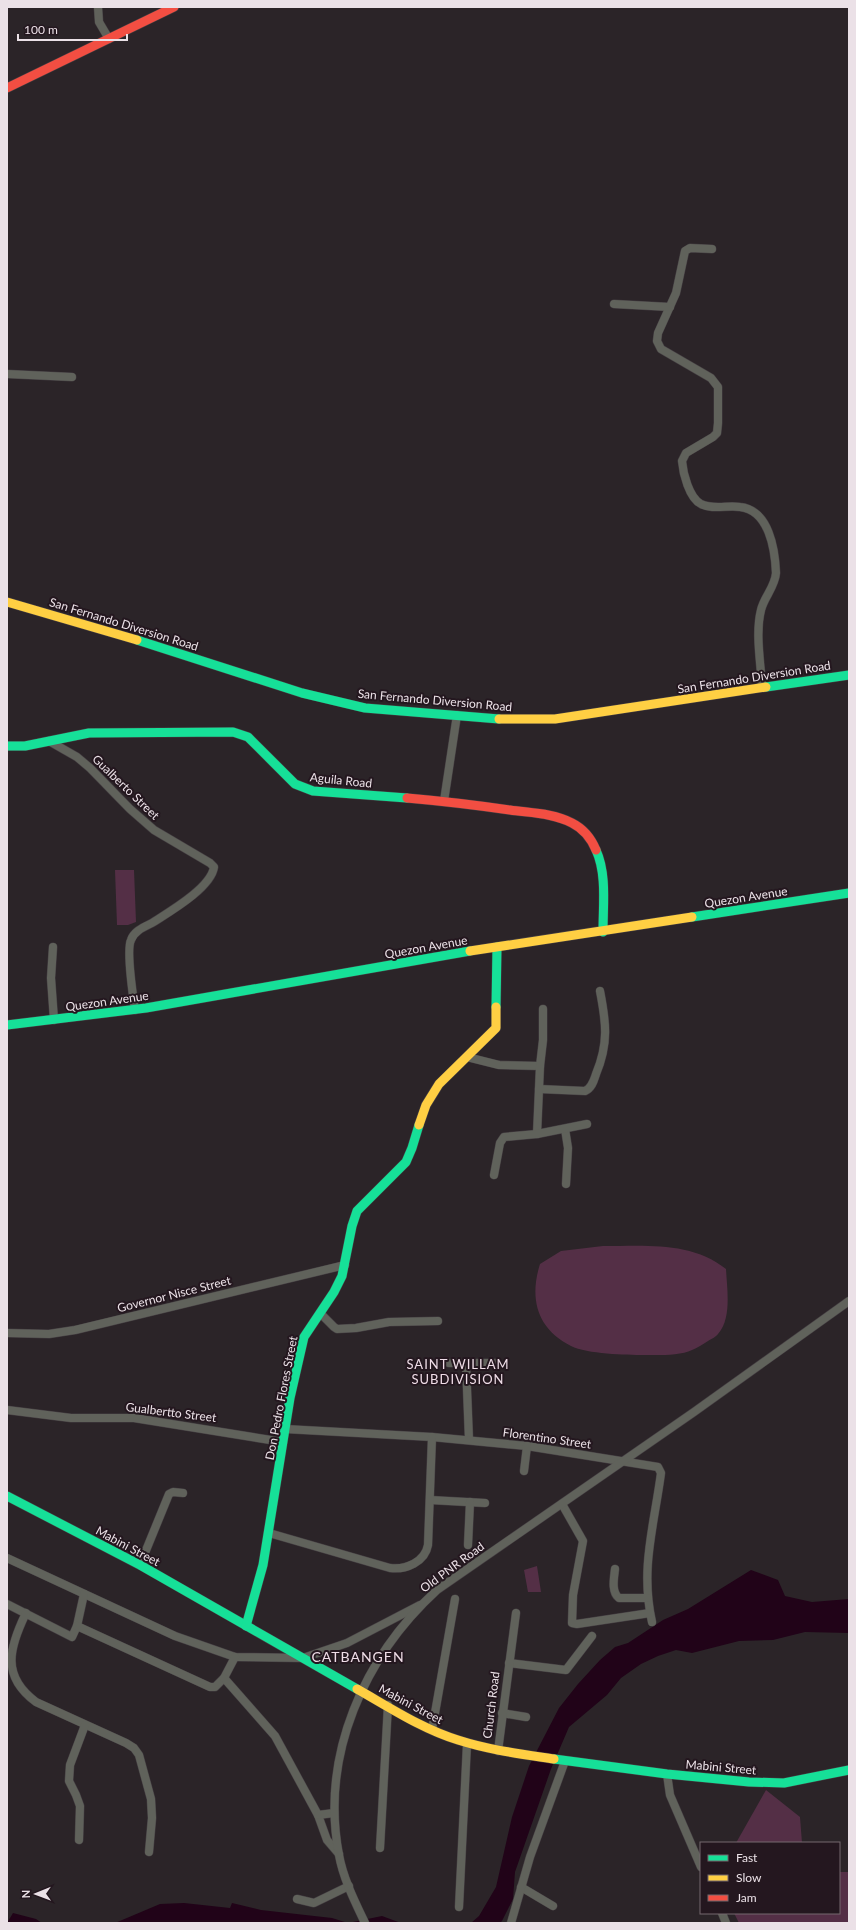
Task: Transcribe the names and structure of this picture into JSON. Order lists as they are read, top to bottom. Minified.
{"streets":{"main road":["San Fernando Diversion Road","Aguila Road","Quezon Avenue","Don Pedro Flores Street","Mabini Street"],"street":["Gualberto Street","Governor Nisce Street","Gualbertto Street","Florentino Street","Old PNR Road","Church Road"]},"crossings":[["Aguila Road","Gualberto Street"],["Aguila Road","Quezon Avenue"],["Gualberto Street","Quezon Avenue"],["Quezon Avenue","Don Pedro Flores Street"],["Governor Nisce Street","Don Pedro Flores Street"],["Don Pedro Flores Street","Gualbertto Street"],["Don Pedro Flores Street","Florentino Street"],["Don Pedro Flores Street","Mabini Street"],["Florentino Street","Old PNR Road"],["Mabini Street","Old PNR Road"],["Mabini Street","Church Road"]],"districts":["SAINT WILLAM SUBDIVISION","CATBANGEN"],"legend":["Fast","Slow","Jam"],"scale_bar":"100 m","north":"left"}
